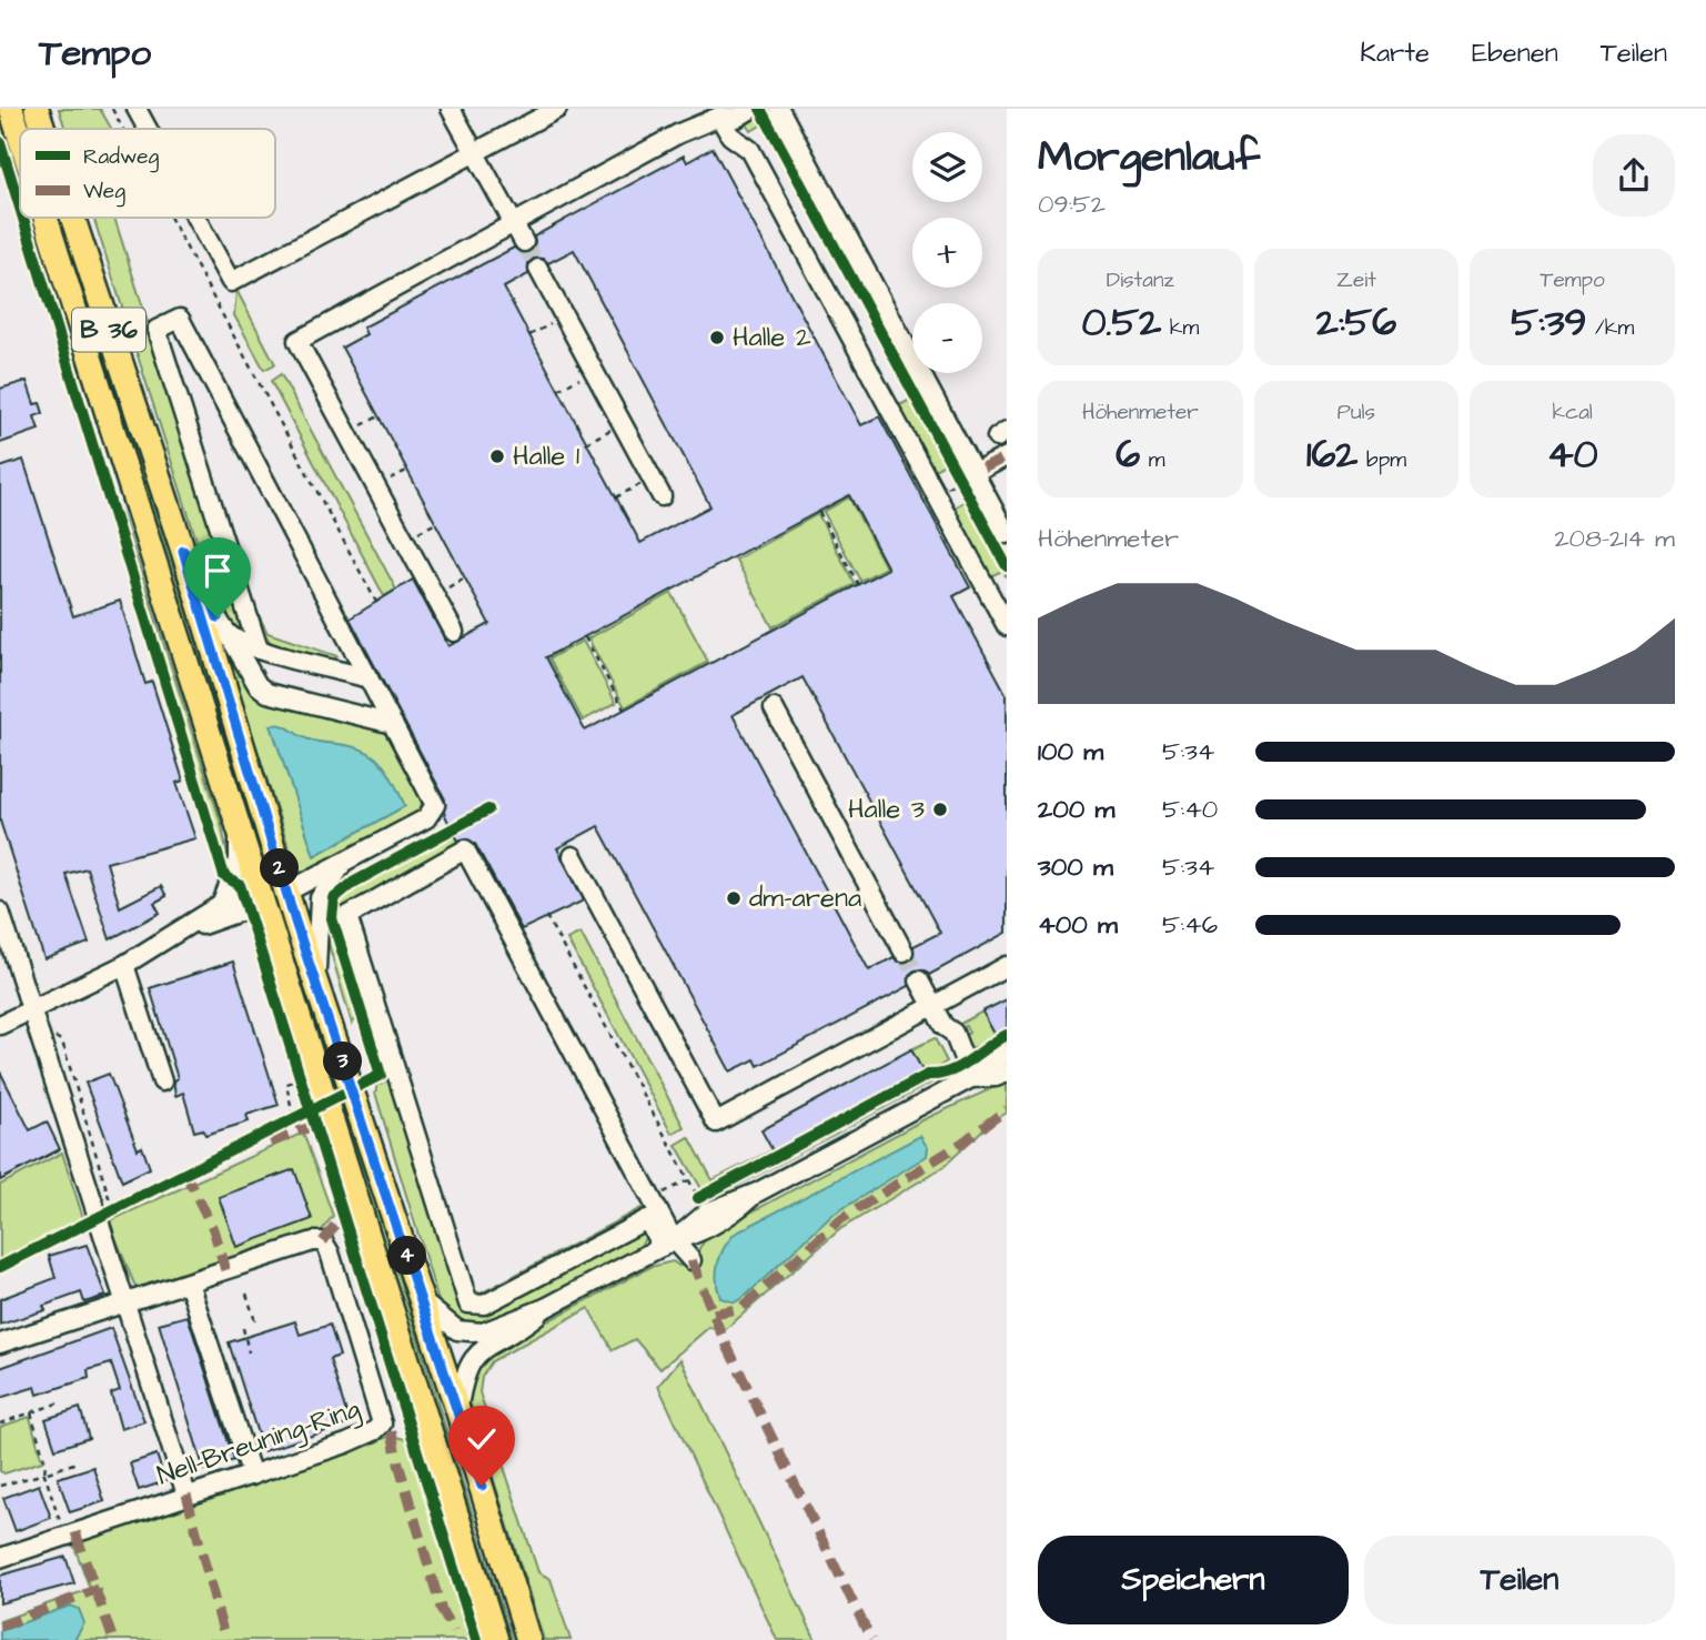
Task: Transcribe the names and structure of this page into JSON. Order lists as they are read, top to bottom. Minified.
{"streets":{"main road":["B 36"],"street":["Nell-Breuning-Ring"]},"places":["Halle 2","Halle 1","Halle 3","dm-arena"],"legend":["Radweg","Weg"],"page":{"header":"Tempo","nav":["Karte","Ebenen","Teilen"],"heading":["Morgenlauf","09:52"],"map_buttons":["+","−"],"stats":[["Distanz","0.52 km"],["Zeit","2:56"],["Tempo","5:39 /km"],["Höhenmeter","6 m"],["Puls","162 bpm"],["kcal","40"]],"chart":["Höhenmeter","208–214 m"],"list":[{"name":"100 m","note":"5:34"},{"name":"200 m","note":"5:40"},{"name":"300 m","note":"5:34"},{"name":"400 m","note":"5:46"}],"pins":["2","3","4"],"buttons":["Speichern","Teilen"]}}
